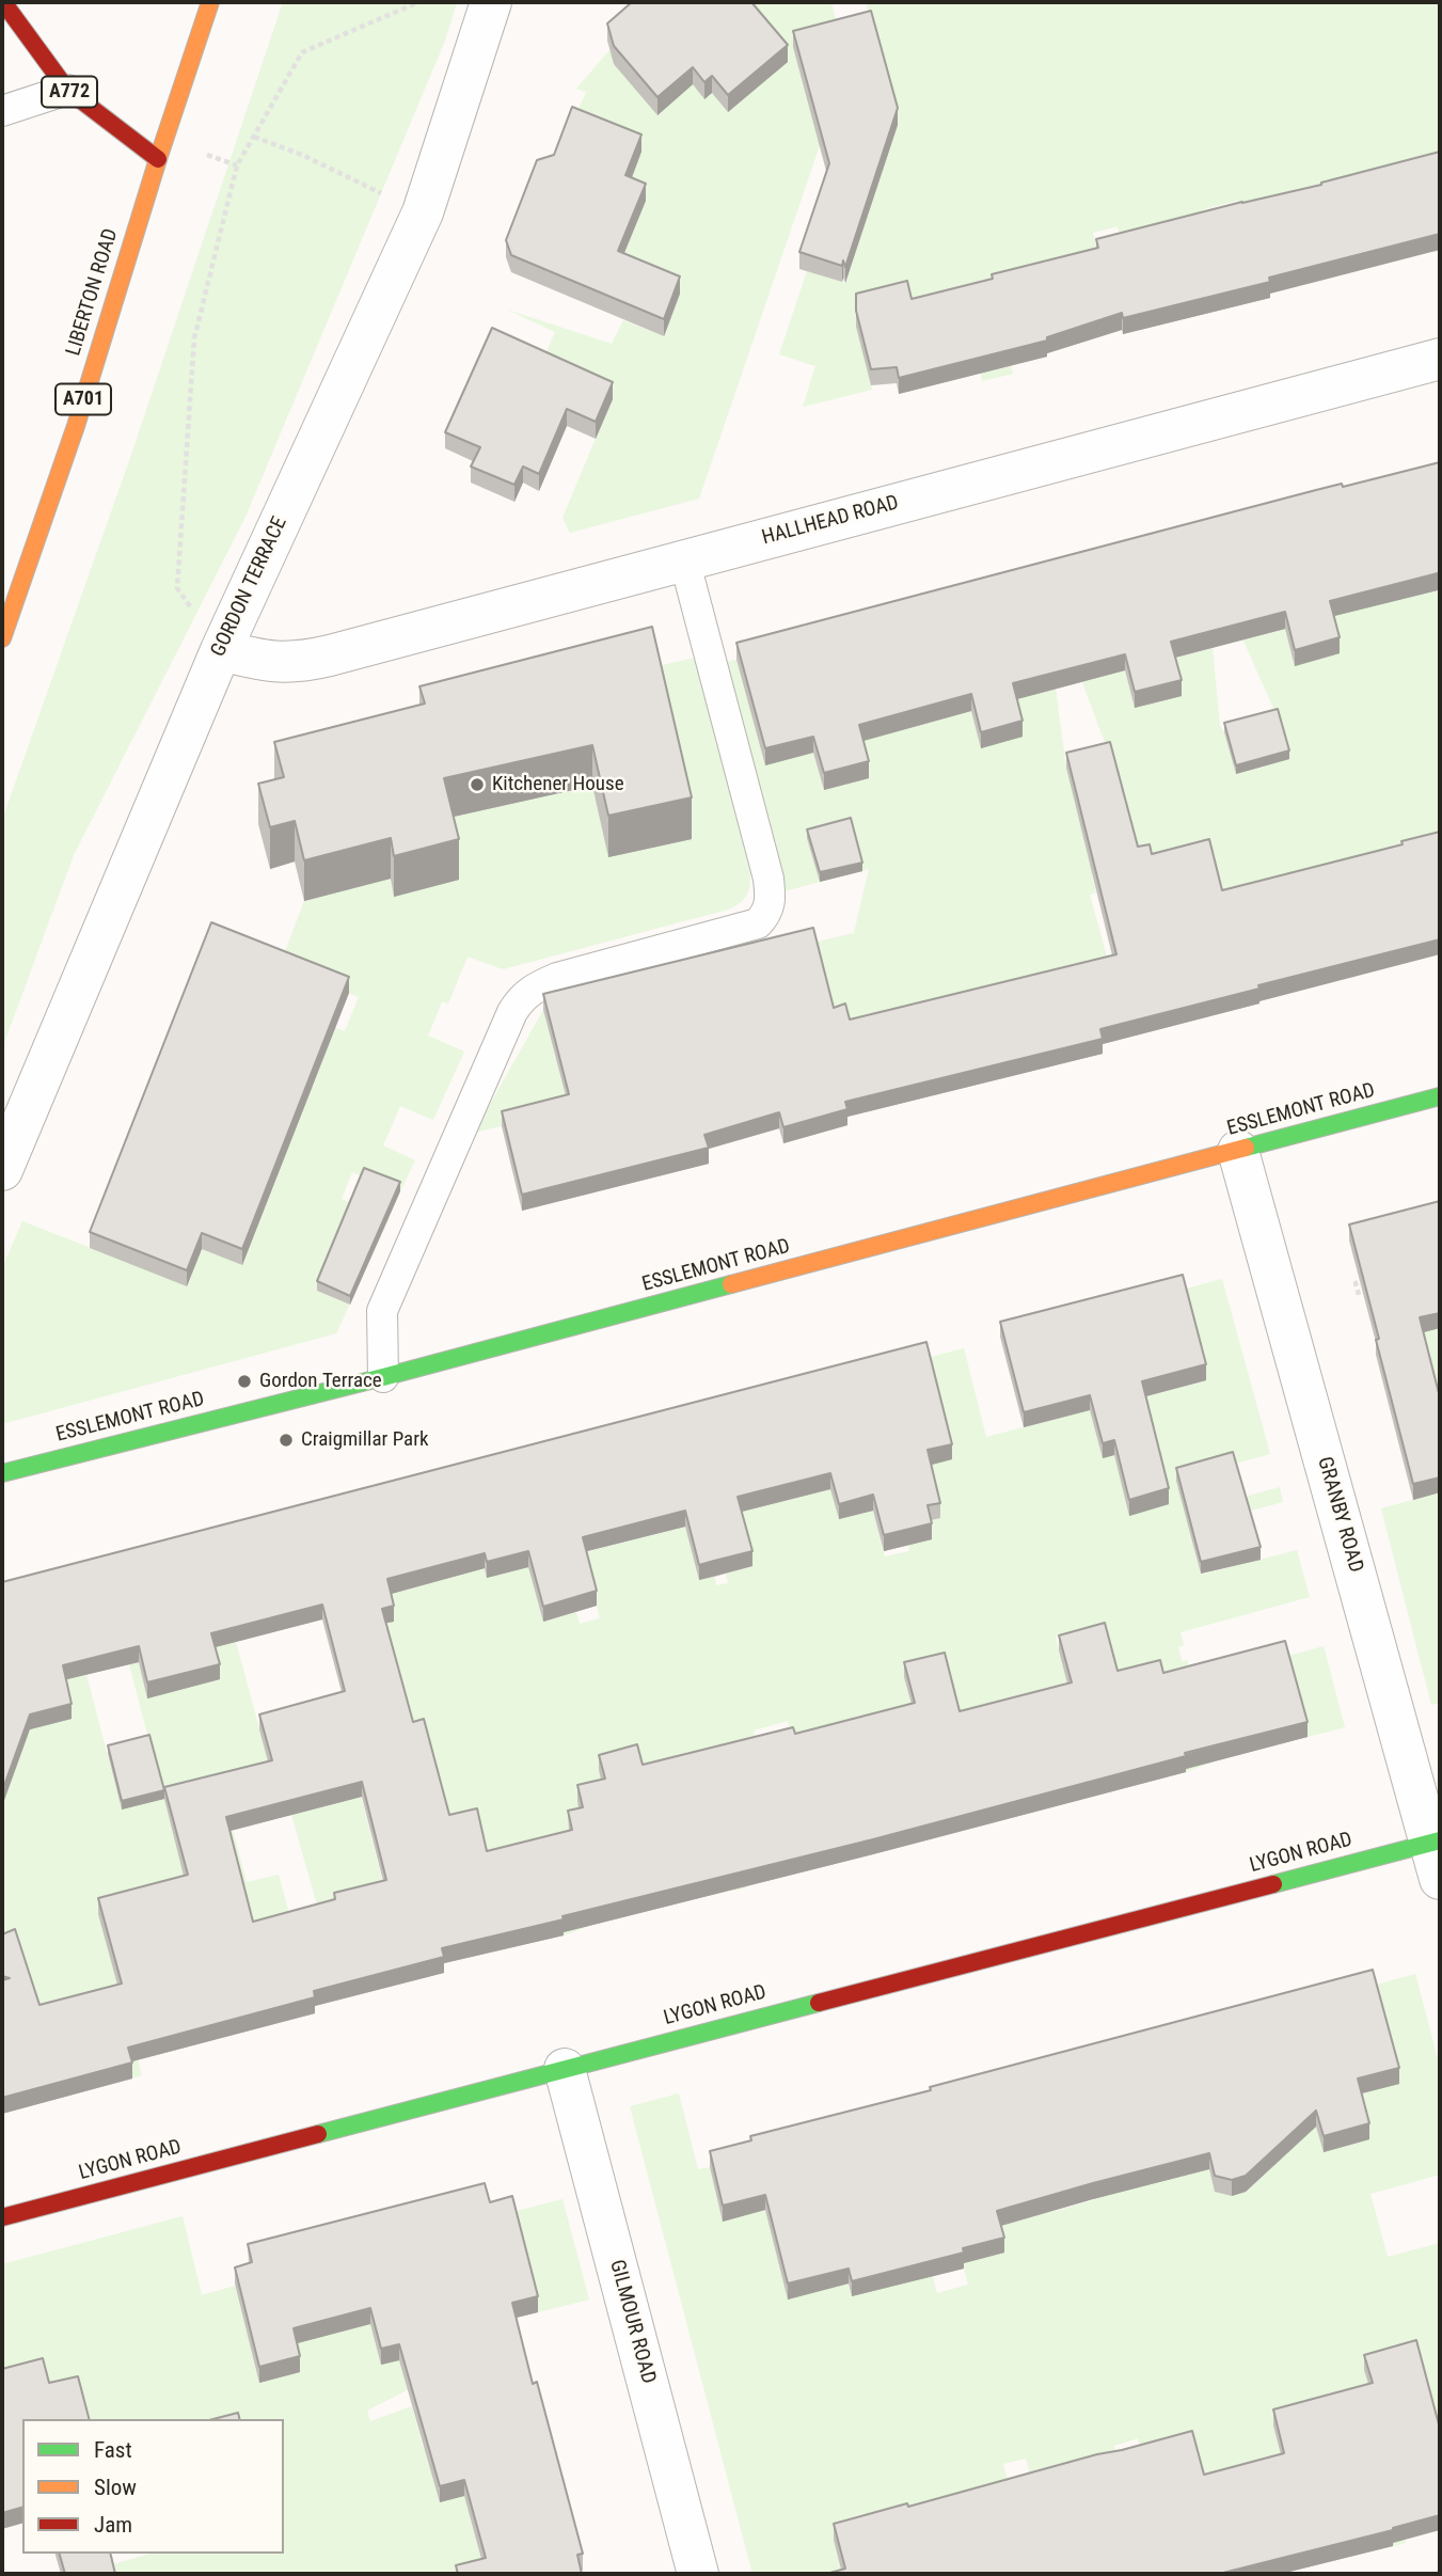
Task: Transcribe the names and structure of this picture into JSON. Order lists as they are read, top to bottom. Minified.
{"streets":{"street":["A772","LIBERTON ROAD","A701","HALLHEAD ROAD","GORDON TERRACE","ESSLEMONT ROAD","GRANBY ROAD","LYGON ROAD","GILMOUR ROAD"]},"crossings":[["A772","LIBERTON ROAD"],["HALLHEAD ROAD","GORDON TERRACE"],["ESSLEMONT ROAD","GRANBY ROAD"],["GRANBY ROAD","LYGON ROAD"],["LYGON ROAD","GILMOUR ROAD"]],"places":["Kitchener House","Gordon Terrace","Craigmillar Park"],"legend":["Fast","Slow","Jam"]}
